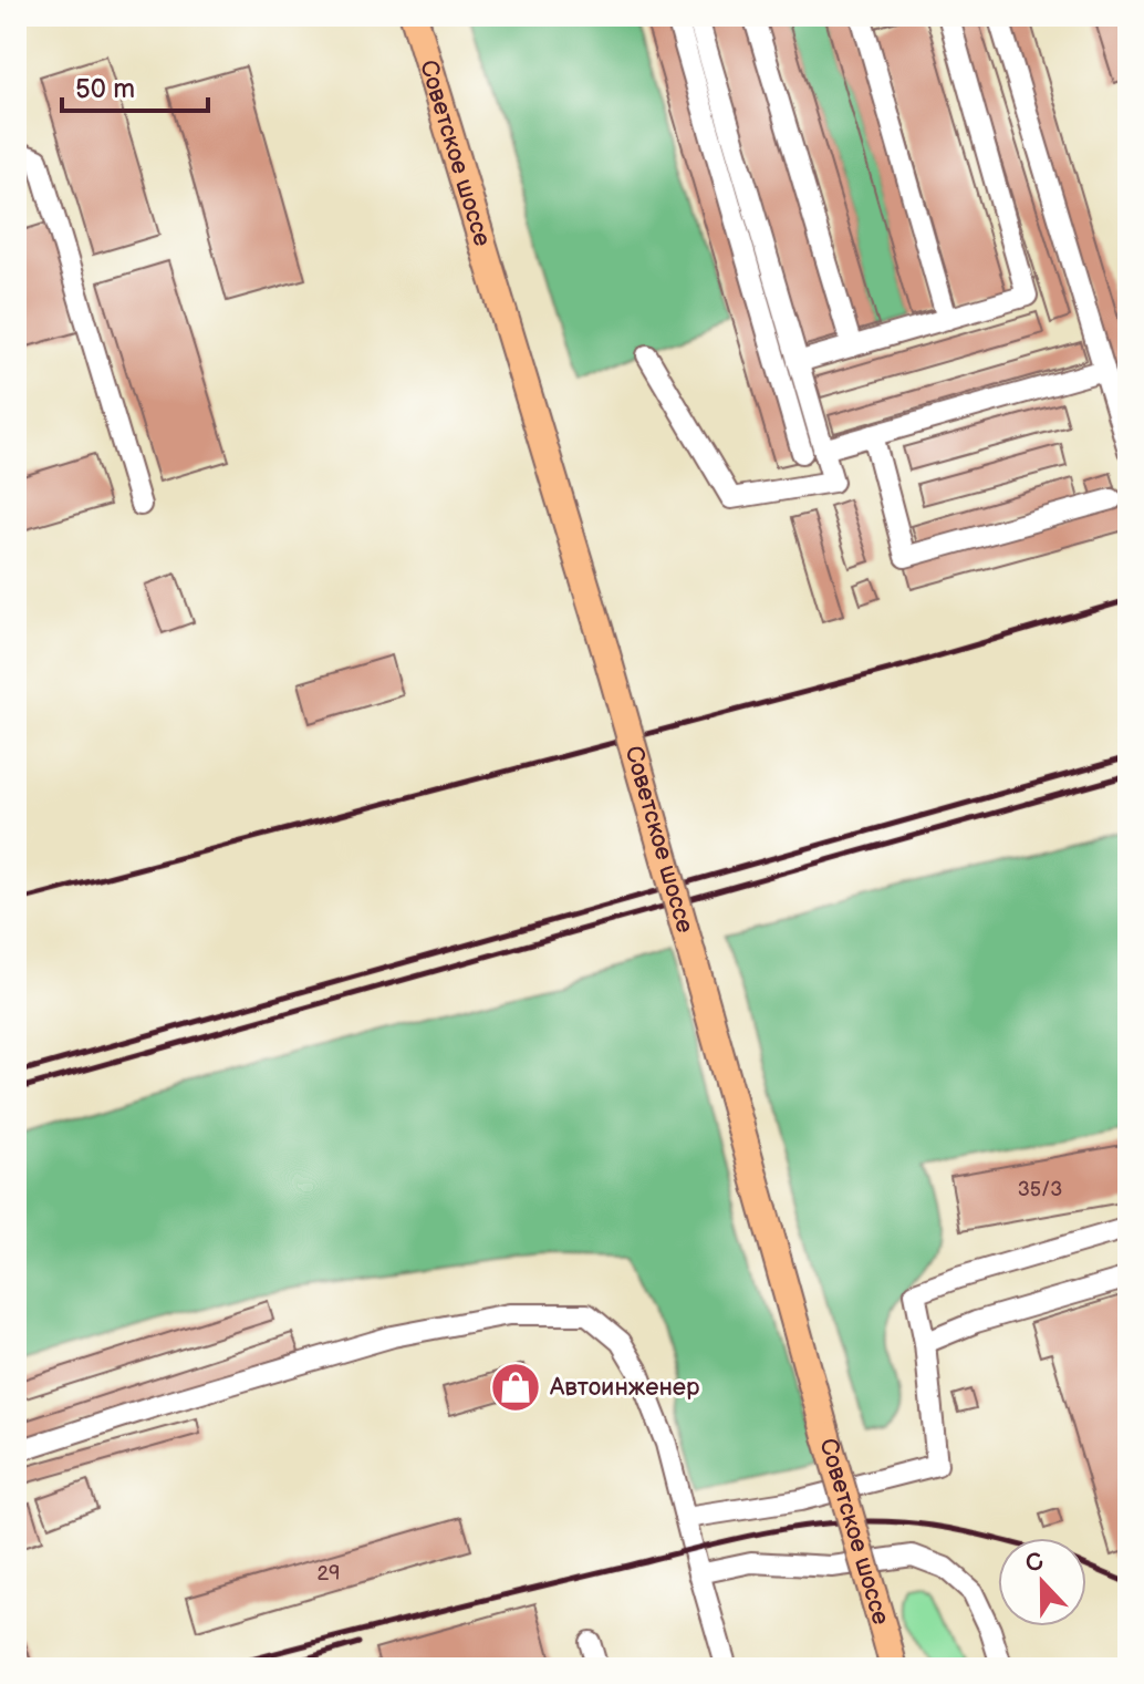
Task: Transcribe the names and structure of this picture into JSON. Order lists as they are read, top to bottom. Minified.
{"streets":{"main road":["Советское шоссе"]},"places":{"shop":["Автоинженер"]},"house_numbers":["35/3","29"],"scale_bar":"50 m","north":"top"}
